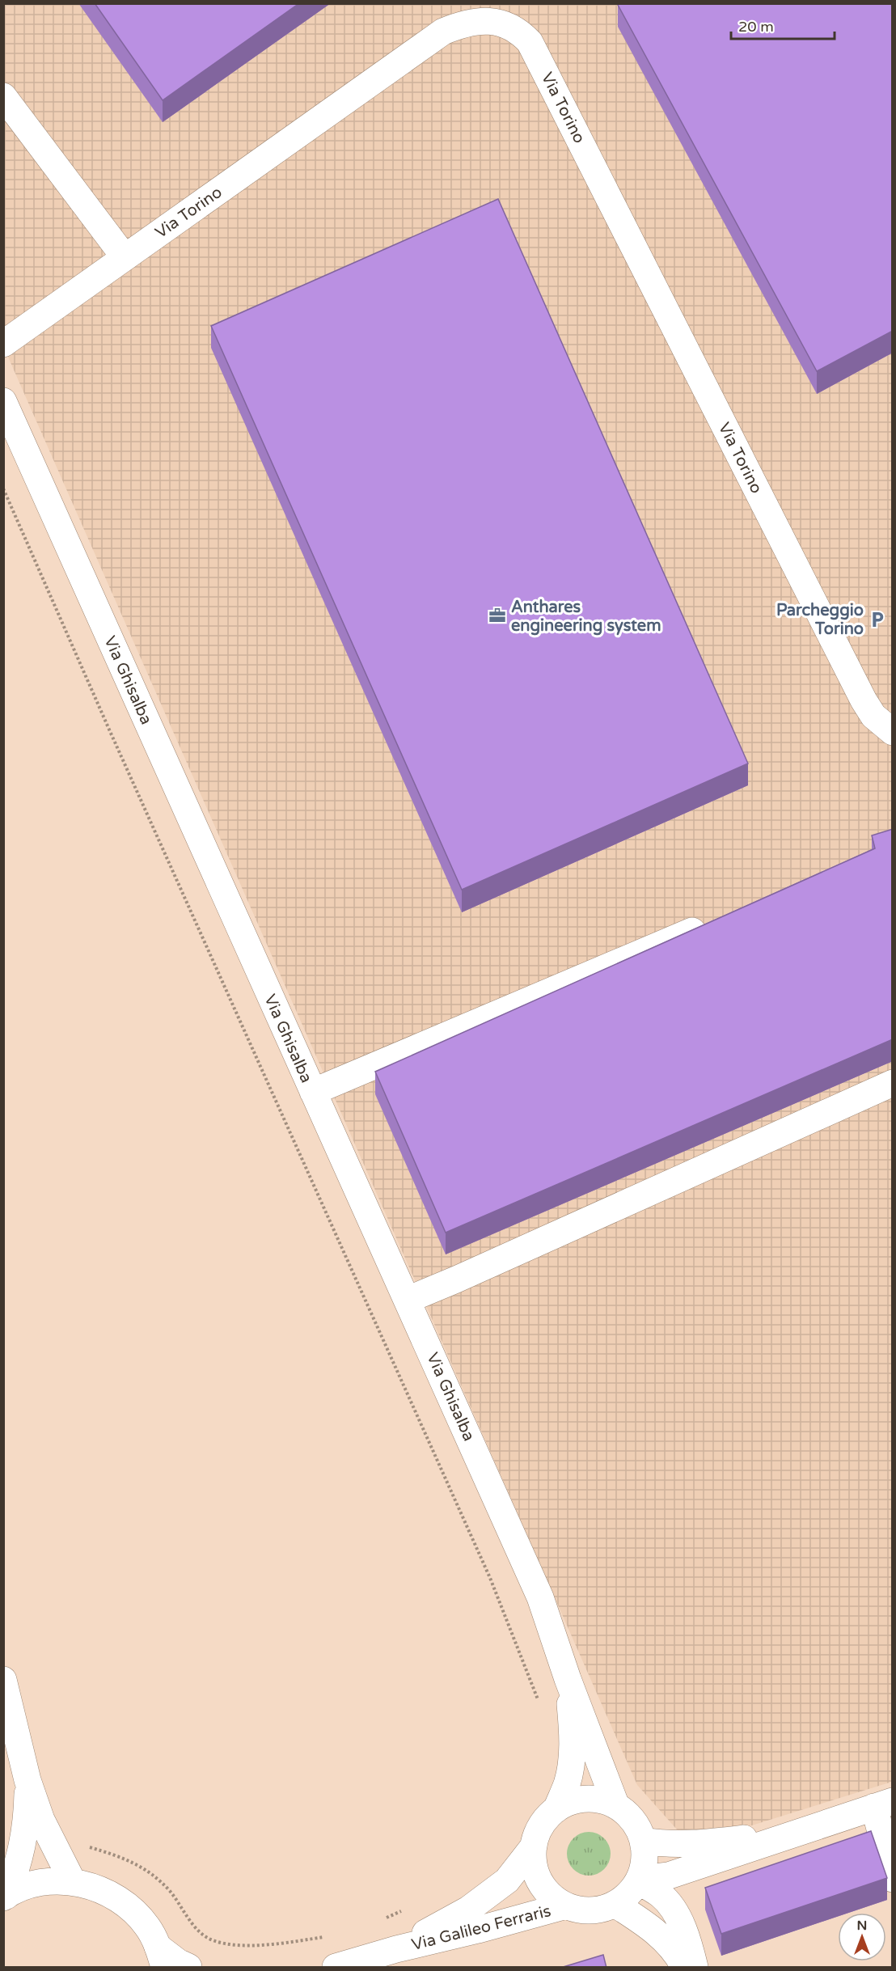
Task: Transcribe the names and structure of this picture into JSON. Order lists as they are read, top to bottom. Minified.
{"streets":{"street":["Via Torino","Via Ghisalba","Via Galileo Ferraris"]},"crossings":[["Via Ghisalba","Via Galileo Ferraris"]],"places":{"office":["Anthares engineering system"],"parking":["Parcheggio Torino"]},"scale_bar":"20 m","north":"top"}
